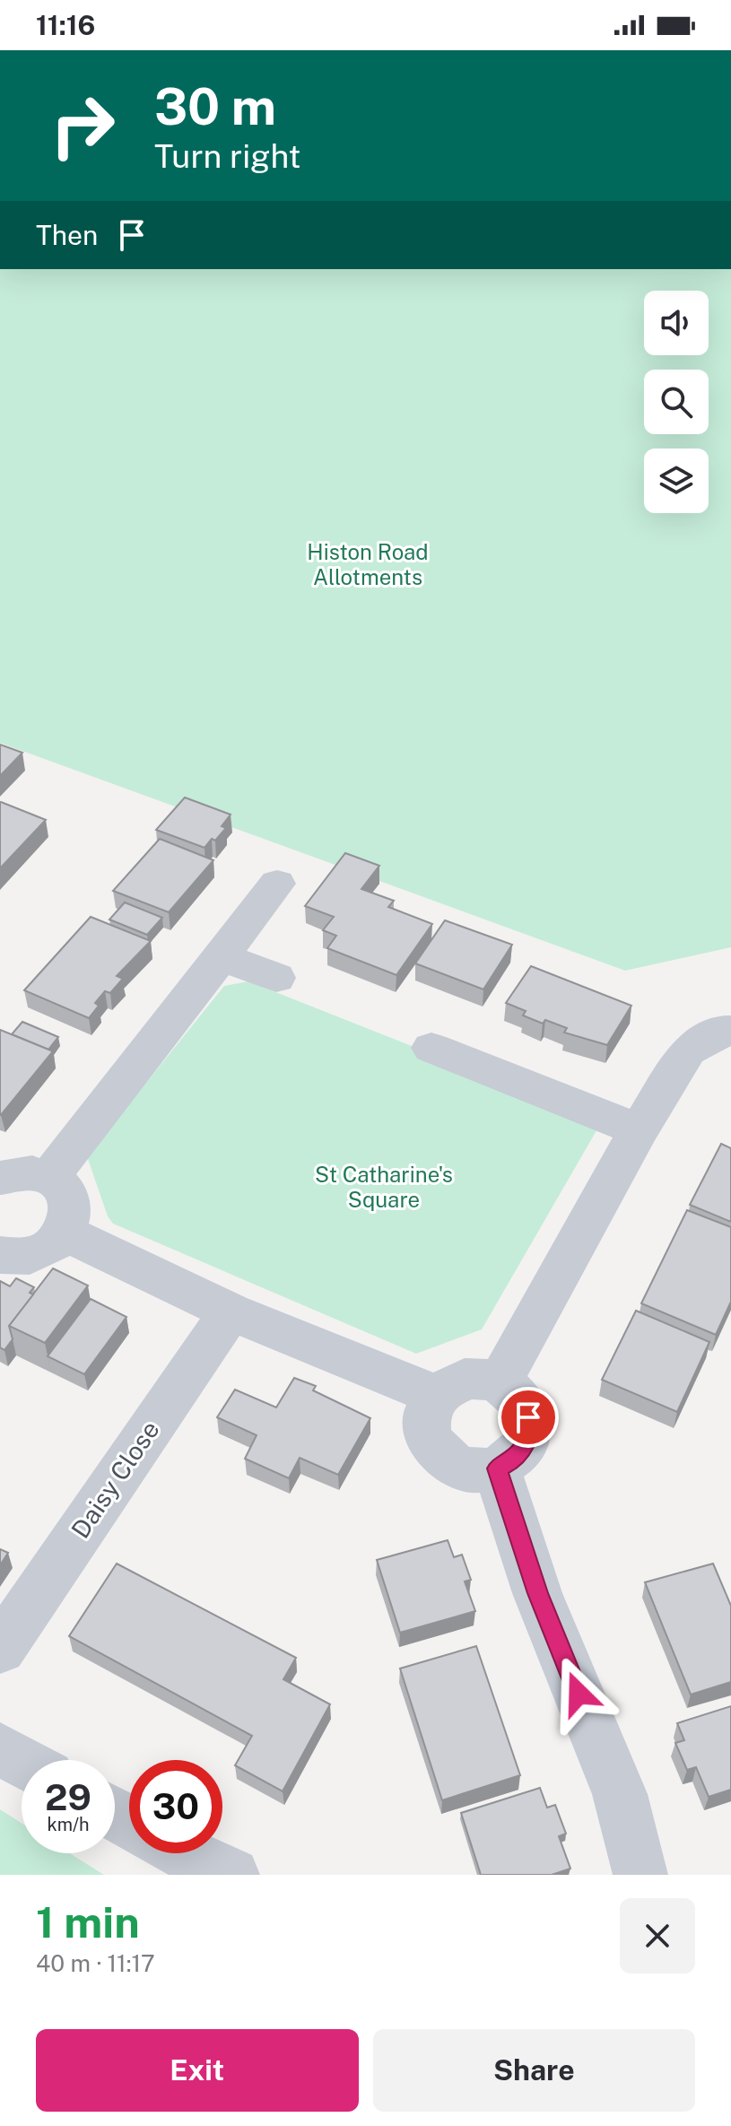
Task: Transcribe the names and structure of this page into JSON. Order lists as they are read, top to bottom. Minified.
{"streets":{"street":["Daisy Close"]},"parks":["Histon Road Allotments","St Catharine's Square"],"page":{"status":"11:16","turn":["30 m","Turn right"],"then":"Then","speed":"29 km/h","limit":"30","heading":["1 min","40 m · 11:17"],"buttons":["Exit","Share"]}}
